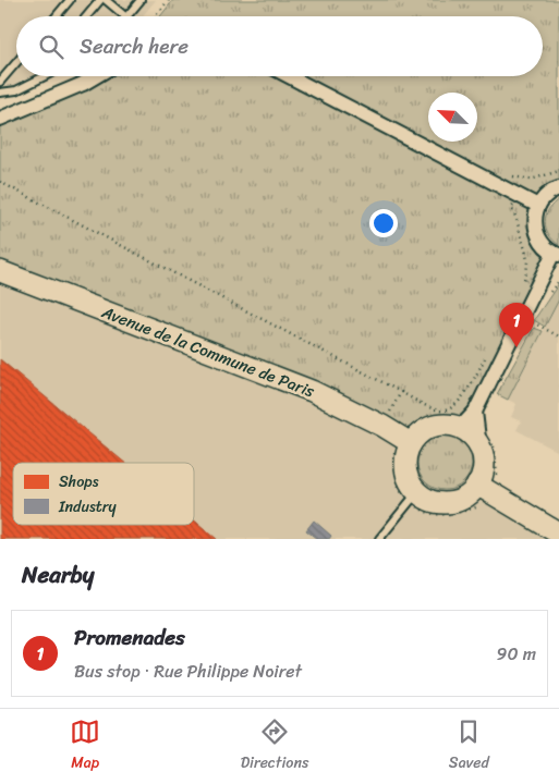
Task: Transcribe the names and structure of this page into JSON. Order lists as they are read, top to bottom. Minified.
{"streets":{"street":["Avenue de la Commune de Paris"]},"legend":["Shops","Industry"],"north":"top left","page":{"search":"Search here","pins":"1","heading":"Nearby","list":[{"mark":"1","name":"Promenades","note":"Bus stop · Rue Philippe Noiret","value":"90 m"}],"nav":["Map","Directions","Saved"]}}
